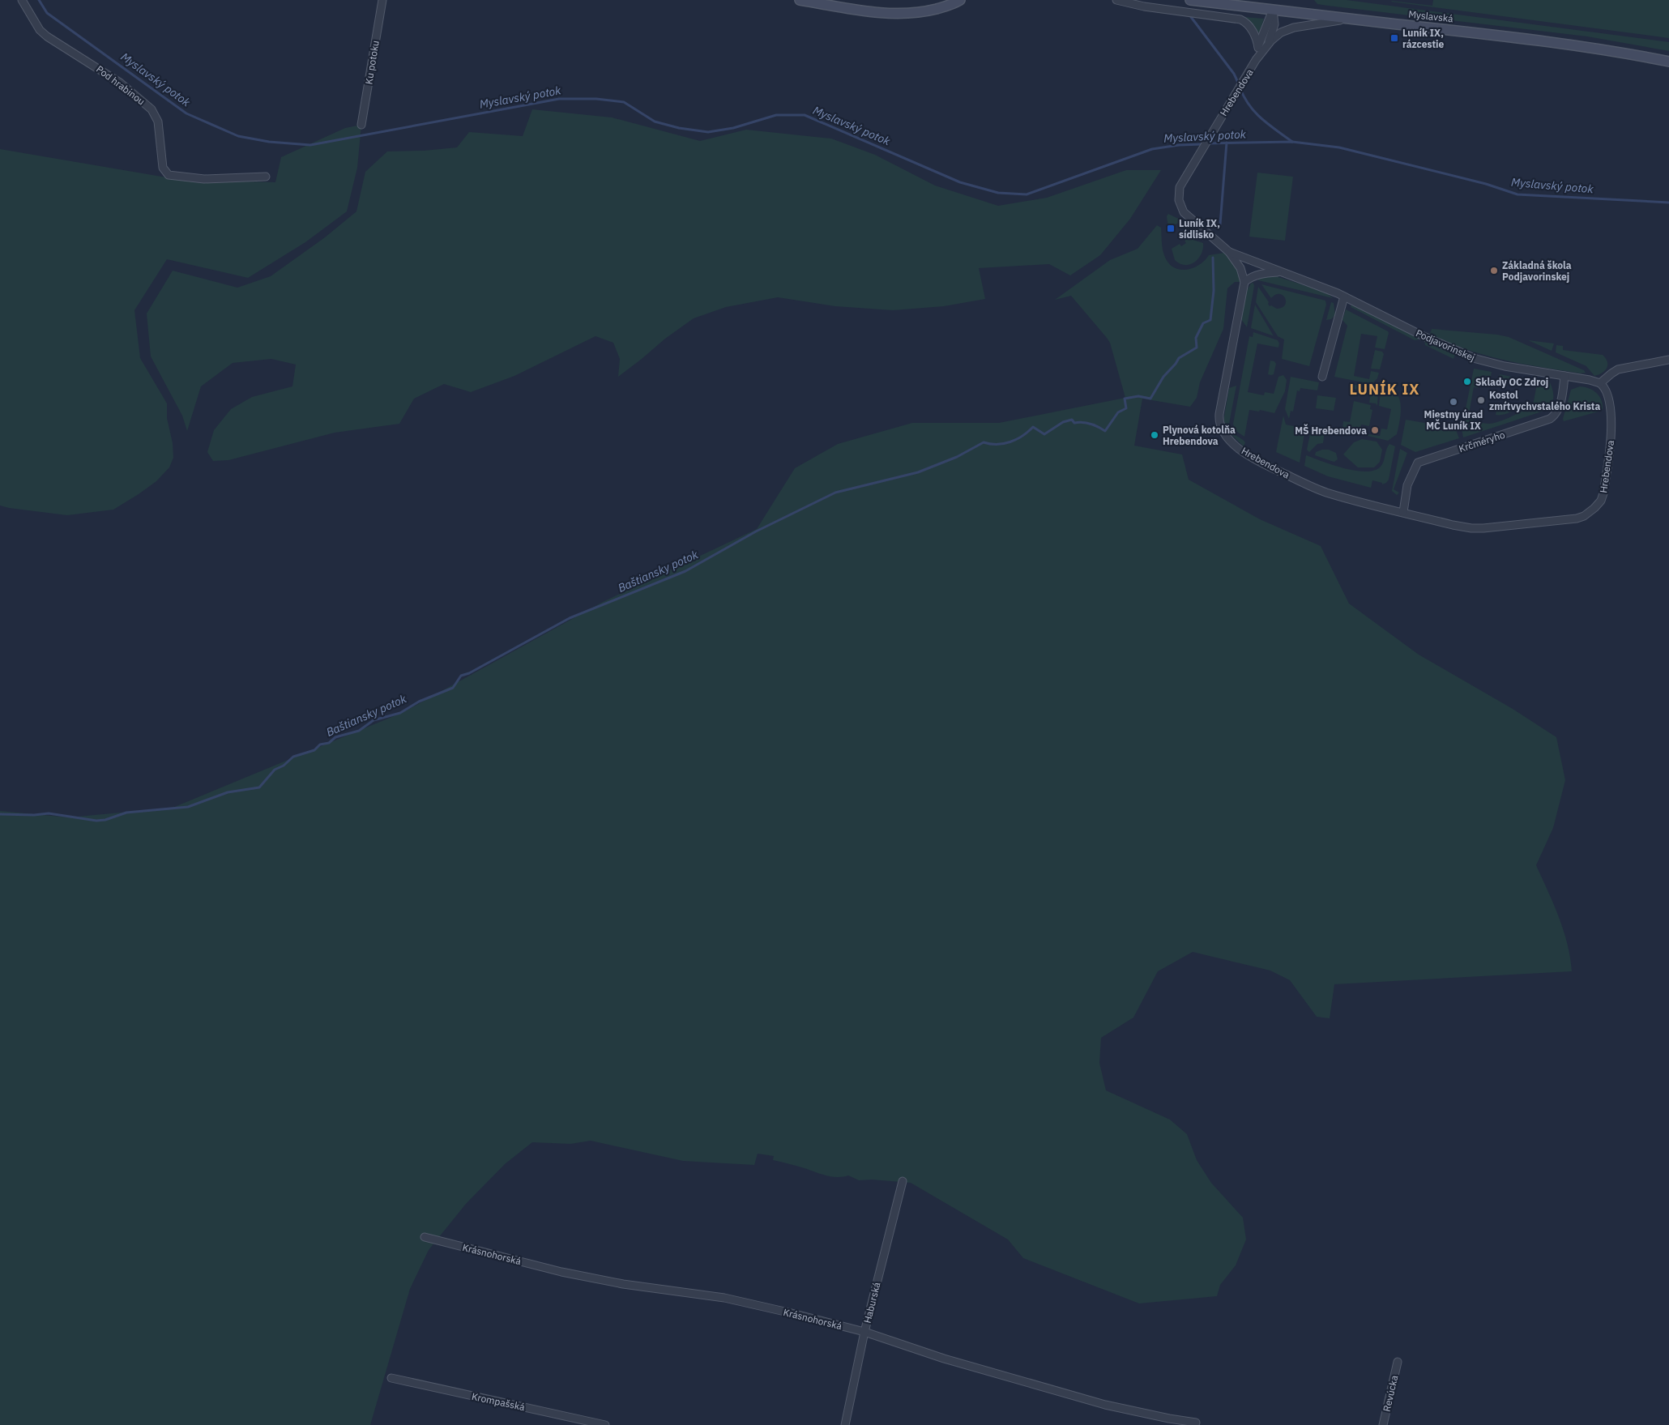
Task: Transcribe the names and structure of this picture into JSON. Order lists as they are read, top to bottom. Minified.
{"streets":{"street":["Myslavská","Ku potoku","Pod hrabinou","Hrebendova","Podjavorinskej","Krčméryho","Krásnohorská","Haburská","Revúcka","Krompašská"]},"crossings":[["Hrebendova","Podjavorinskej"],["Hrebendova","Krčméryho"],["Podjavorinskej","Krčméryho"],["Krásnohorská","Haburská"]],"districts":["LUNÍK IX"],"water":["Myslavský potok","Baštiansky potok"],"places":{"transit":["Luník IX, rázcestie","Luník IX, sídlisko"],"other":["Základná škola Podjavorinskej","Sklady OC Zdroj","Kostol zmŕtvychvstalého Krista","Miestny úrad MČ Luník IX","MŠ Hrebendova","Plynová kotolňa Hrebendova"]}}
